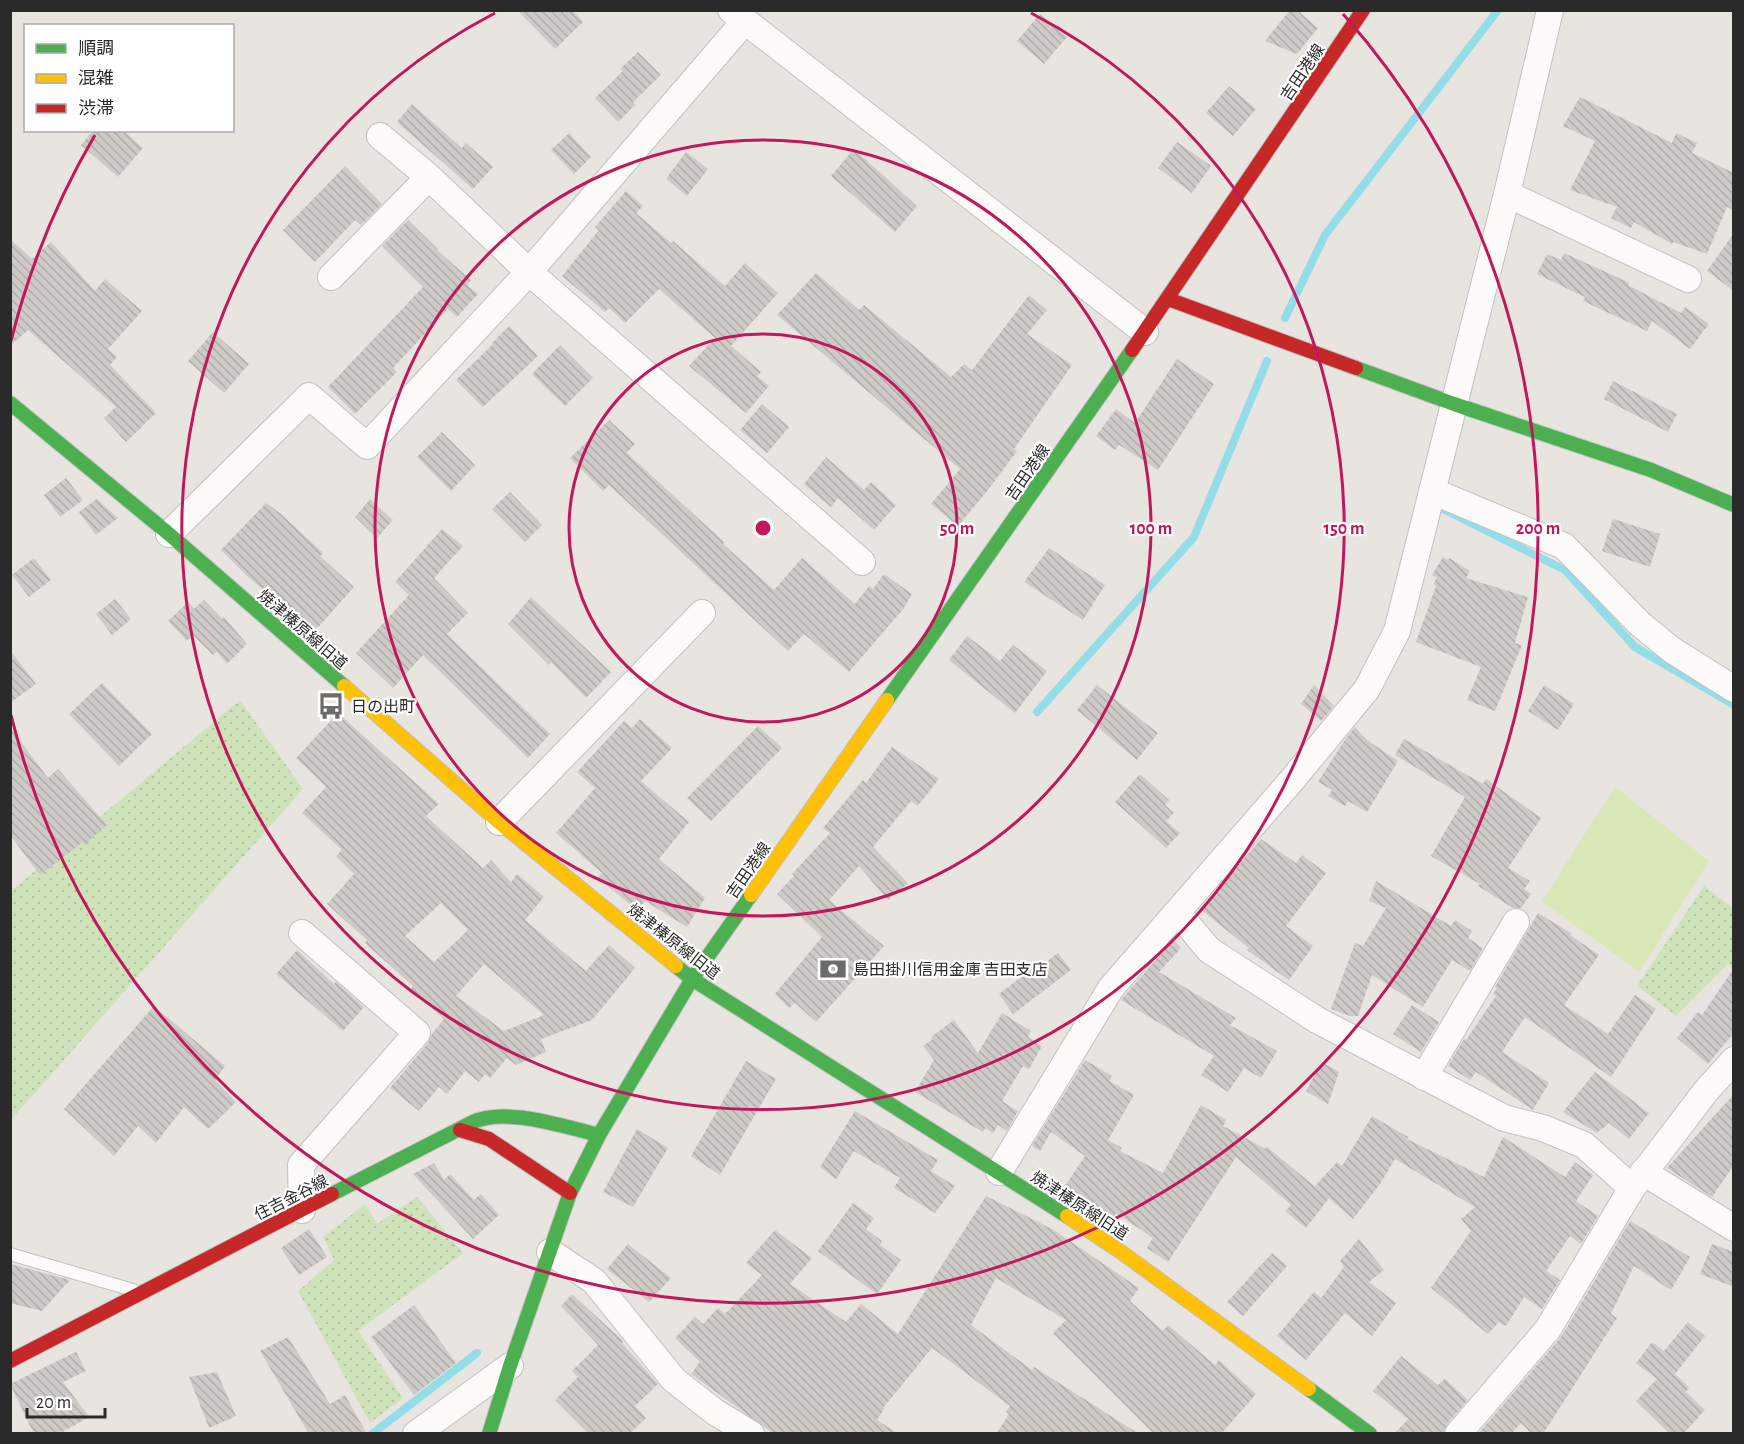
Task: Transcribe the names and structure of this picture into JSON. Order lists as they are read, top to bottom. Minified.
{"streets":{"main road":["吉田港線","焼津榛原線旧道","住吉金谷線"]},"crossings":[["吉田港線","焼津榛原線旧道"]],"places":{"bus stop":["日の出町"],"bank":["島田掛川信用金庫 吉田支店"]},"legend":["順調","混雑","渋滞"],"scale_bar":"20 m","rings":["50 m","100 m","150 m","200 m"]}
